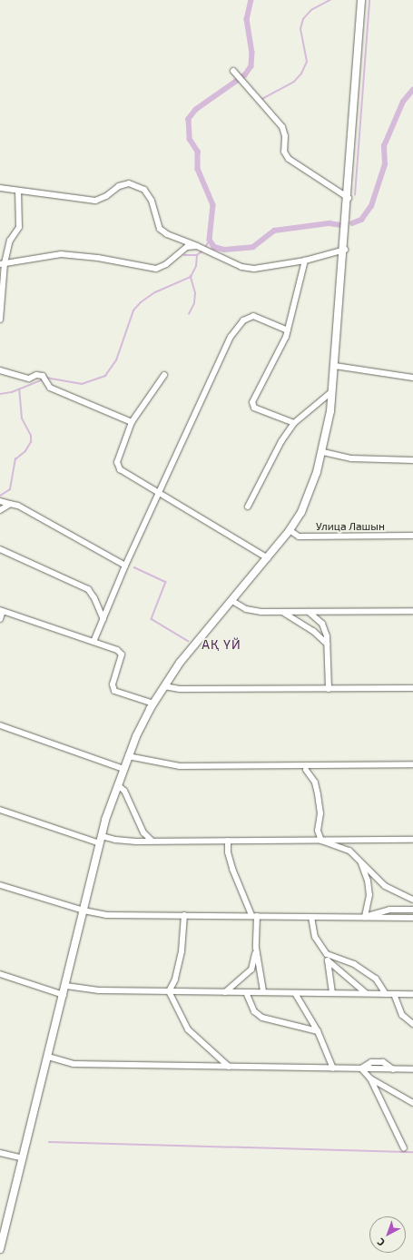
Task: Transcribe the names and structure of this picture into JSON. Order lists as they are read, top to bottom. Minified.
{"streets":{"street":["Улица Лашын"]},"districts":["АҚ ҮЙ"],"north":"bottom left"}
